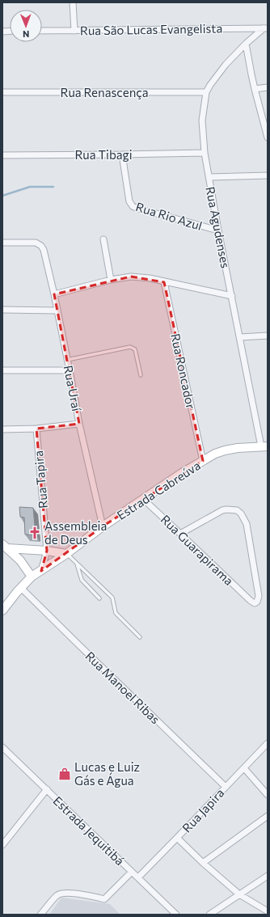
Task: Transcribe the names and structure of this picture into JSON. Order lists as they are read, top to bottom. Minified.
{"streets":{"main road":["Estrada Cabreúva"],"street":["Rua São Lucas Evangelista","Rua Renascença","Rua Tibagi","Rua Rio Azul","Rua Agudenses","Rua Roncador","Rua Uraí","Rua Tapira","Rua Guarapirama","Rua Manoel Ribas","Rua Japira","Estrada Jequitibá"]},"crossings":[["Rua São Lucas Evangelista","Rua Agudenses"],["Rua Renascença","Rua Agudenses"],["Rua Tibagi","Rua Rio Azul"],["Rua Tibagi","Rua Agudenses"],["Rua Rio Azul","Rua Agudenses"],["Rua Agudenses","Estrada Cabreúva"],["Rua Roncador","Estrada Cabreúva"],["Rua Uraí","Estrada Cabreúva"],["Estrada Cabreúva","Rua Guarapirama"],["Estrada Cabreúva","Rua Manoel Ribas"],["Rua Manoel Ribas","Rua Japira"],["Rua Japira","Estrada Jequitibá"]],"places":{"church":["Assembleia de Deus"],"shop":["Lucas e Luiz Gás e Água"]},"north":"bottom"}
